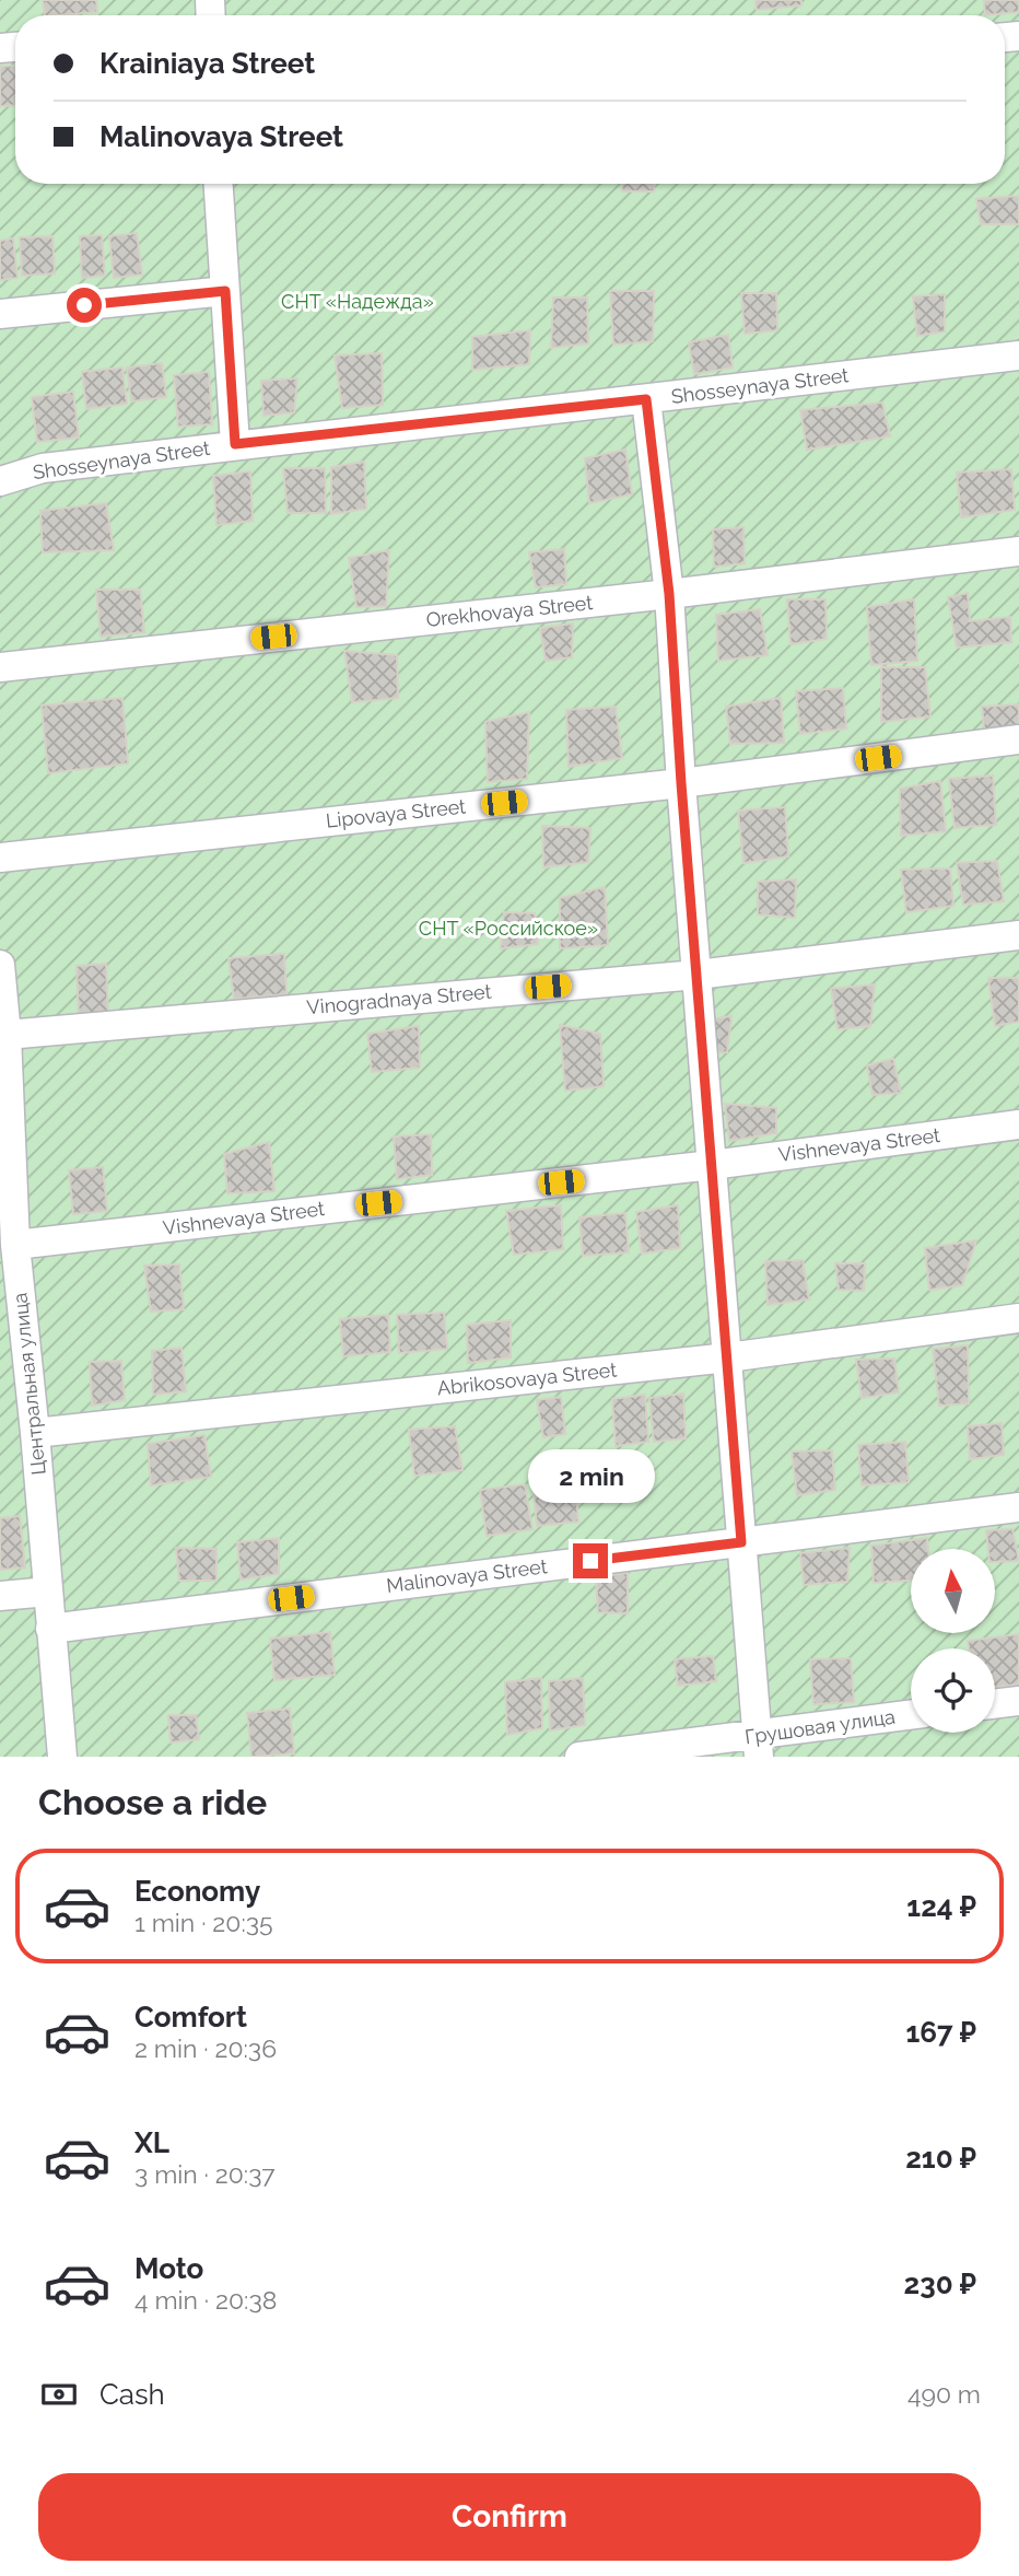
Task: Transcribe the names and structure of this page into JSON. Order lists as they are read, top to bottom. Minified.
{"streets":{"street":["Shosseynaya Street","Orekhovaya Street","Lipovaya Street","Vinogradnaya Street","Vishnevaya Street","Abrikosovaya Street","Центральная улица","Malinovaya Street","Грушовая улица"]},"crossings":[["Vinogradnaya Street","Центральная улица"],["Vishnevaya Street","Центральная улица"],["Abrikosovaya Street","Центральная улица"],["Центральная улица","Malinovaya Street"]],"parks":["СНТ «Надежда»","СНТ «Российское»"],"north":"top","page":{"banner":["Krainiaya Street","Malinovaya Street"],"bubble":"2 min","heading":"Choose a ride","list":[{"name":"Economy","note":"1 min · 20:35","value":"124 ₽"},{"name":"Comfort","note":"2 min · 20:36","value":"167 ₽"},{"name":"XL","note":"3 min · 20:37","value":"210 ₽"},{"name":"Moto","note":"4 min · 20:38","value":"230 ₽"}],"pay":["Cash","490 m"],"buttons":"Confirm"}}
